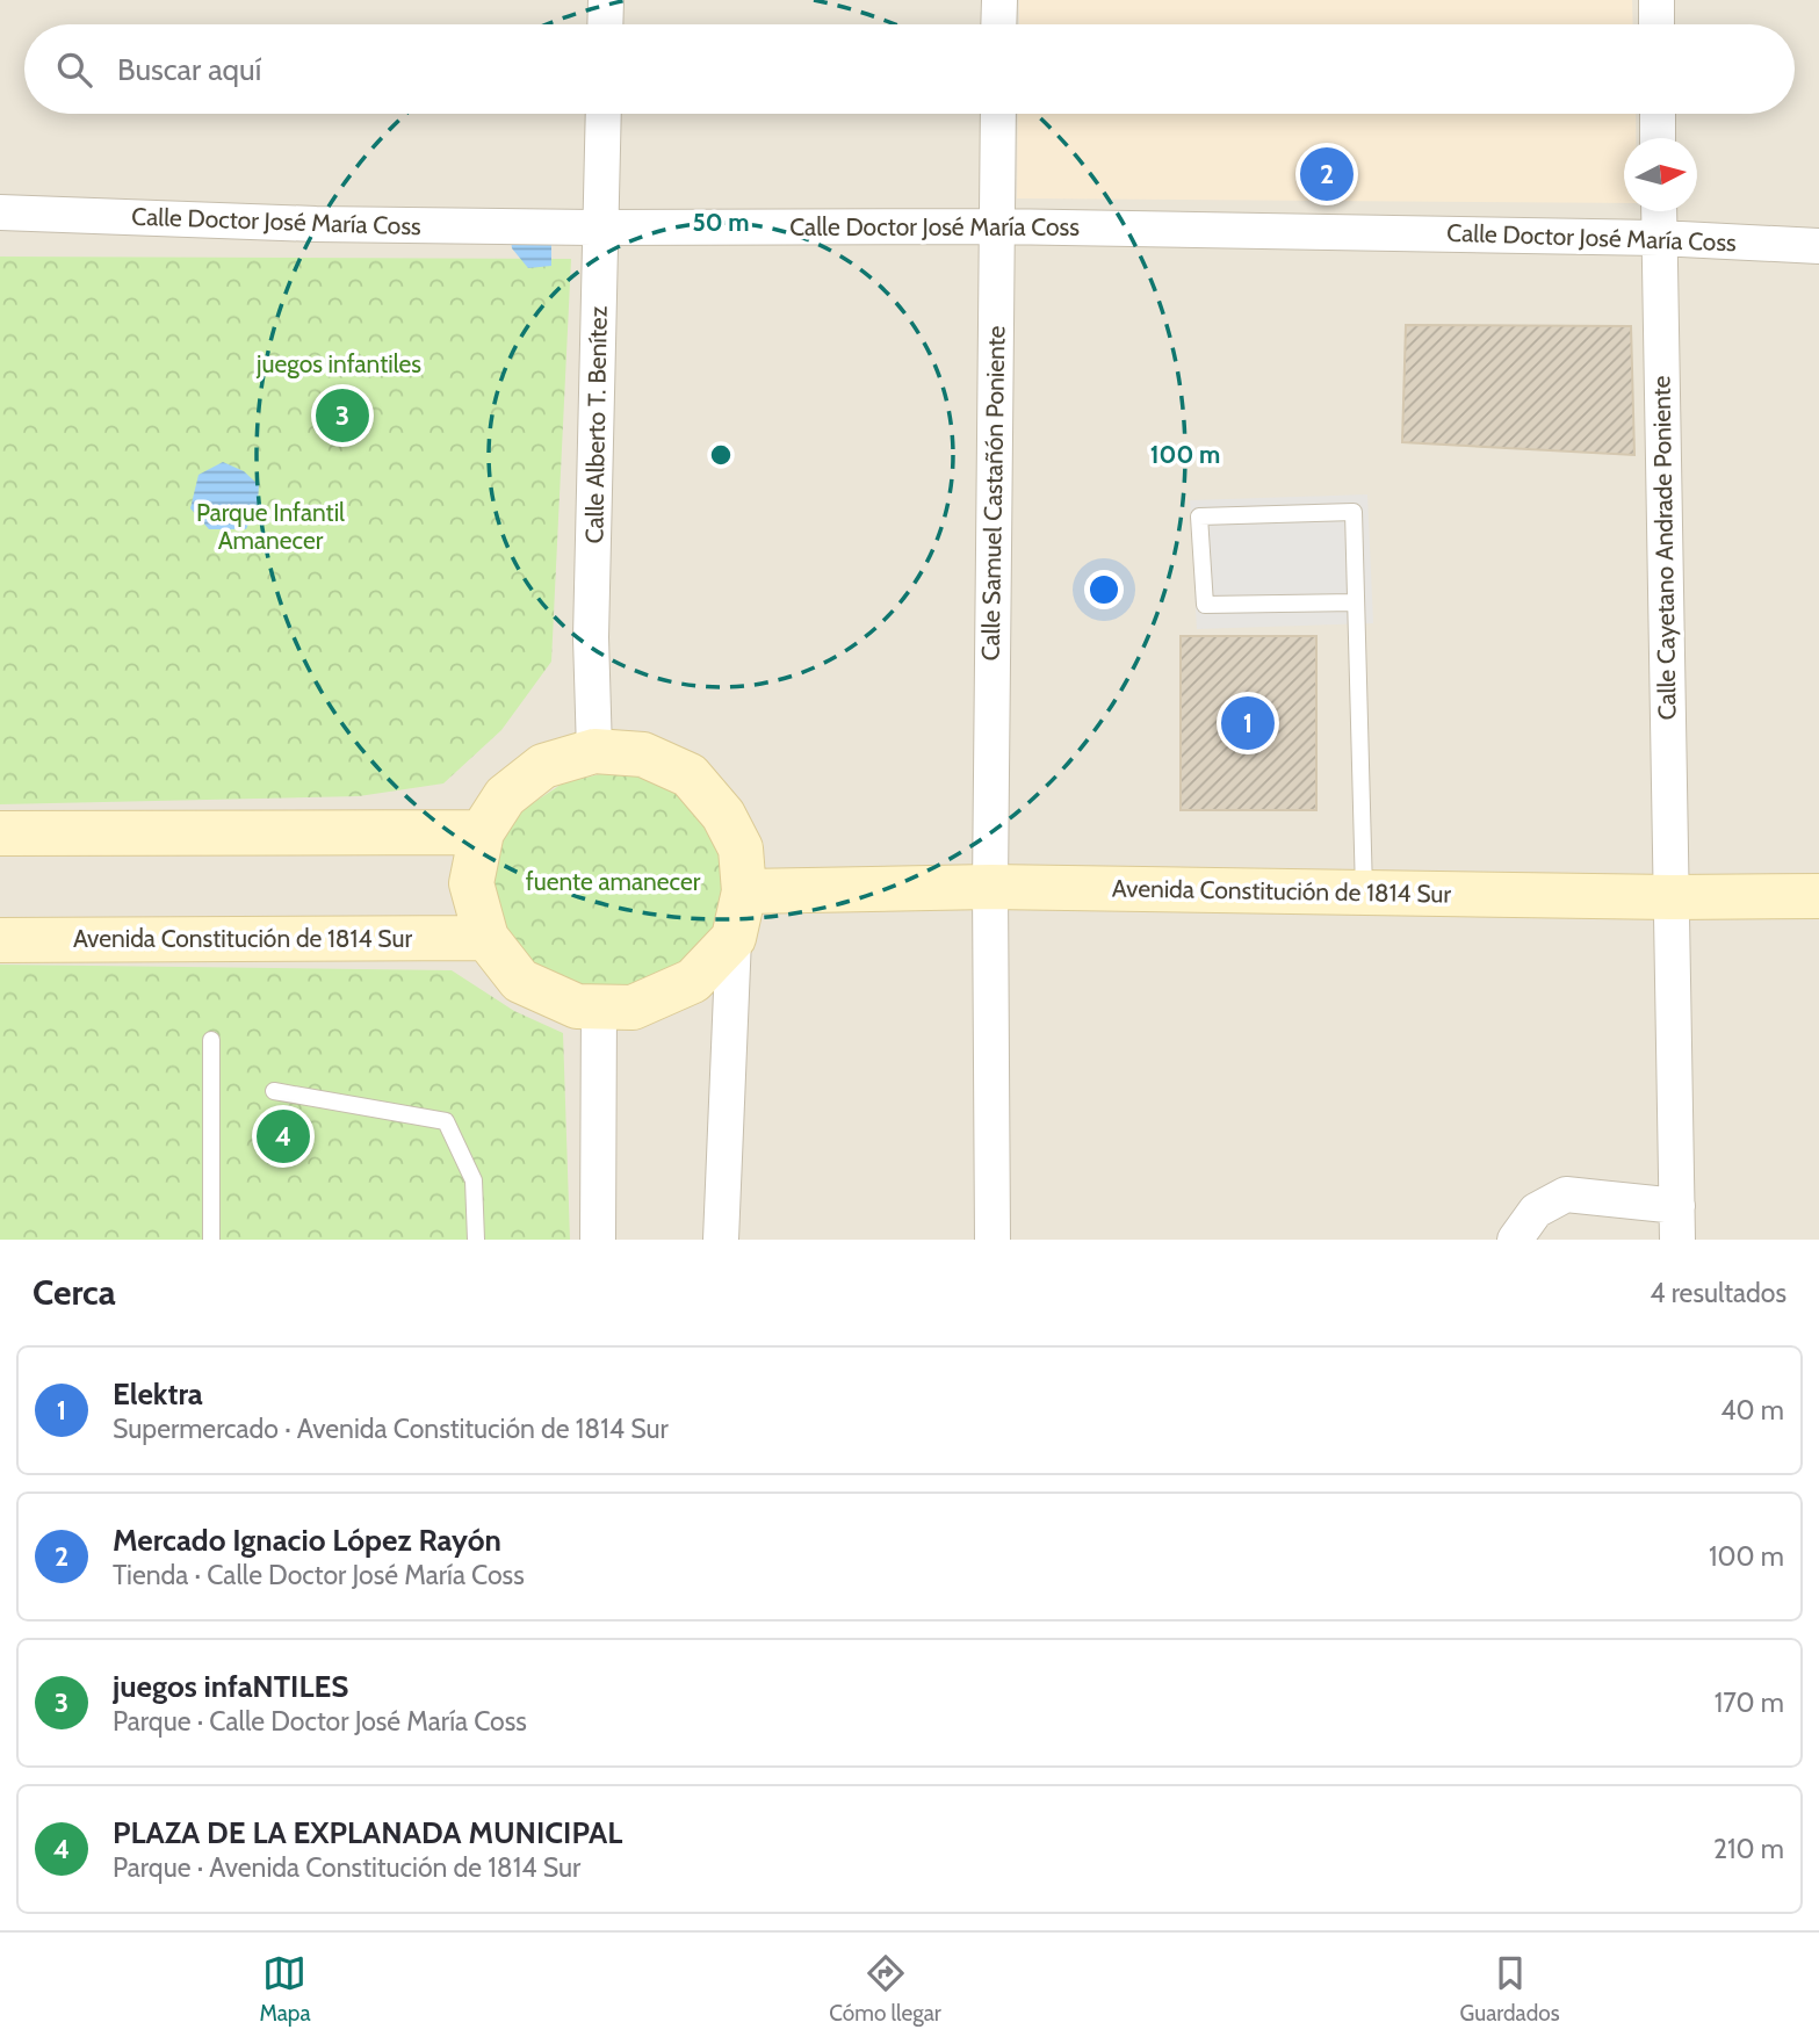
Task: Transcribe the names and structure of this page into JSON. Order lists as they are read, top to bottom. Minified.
{"streets":{"main road":["Avenida Constitución de 1814 Sur"],"street":["Calle Doctor José María Coss","Calle Alberto T. Benítez","Calle Samuel Castañón Poniente","Calle Cayetano Andrade Poniente"]},"crossings":[["Calle Doctor José María Coss","Calle Alberto T. Benítez"],["Calle Doctor José María Coss","Calle Samuel Castañón Poniente"],["Calle Doctor José María Coss","Calle Cayetano Andrade Poniente"],["Calle Alberto T. Benítez","Avenida Constitución de 1814 Sur"],["Calle Samuel Castañón Poniente","Avenida Constitución de 1814 Sur"],["Calle Cayetano Andrade Poniente","Avenida Constitución de 1814 Sur"]],"parks":["juegos infantiles","Parque Infantil Amanecer","fuente amanecer"],"north":"right","page":{"search":"Buscar aquí","pins":["2","3","1","4"],"heading":["Cerca","4 resultados"],"list":[{"mark":"1","name":"Elektra","note":"Supermercado · Avenida Constitución de 1814 Sur","value":"40 m"},{"mark":"2","name":"Mercado Ignacio López Rayón","note":"Tienda · Calle Doctor José María Coss","value":"100 m"},{"mark":"3","name":"juegos infaNTILES","note":"Parque · Calle Doctor José María Coss","value":"170 m"},{"mark":"4","name":"PLAZA DE LA EXPLANADA MUNICIPAL","note":"Parque · Avenida Constitución de 1814 Sur","value":"210 m"}],"nav":["Mapa","Cómo llegar","Guardados"]},"rings":["50 m","100 m"]}
